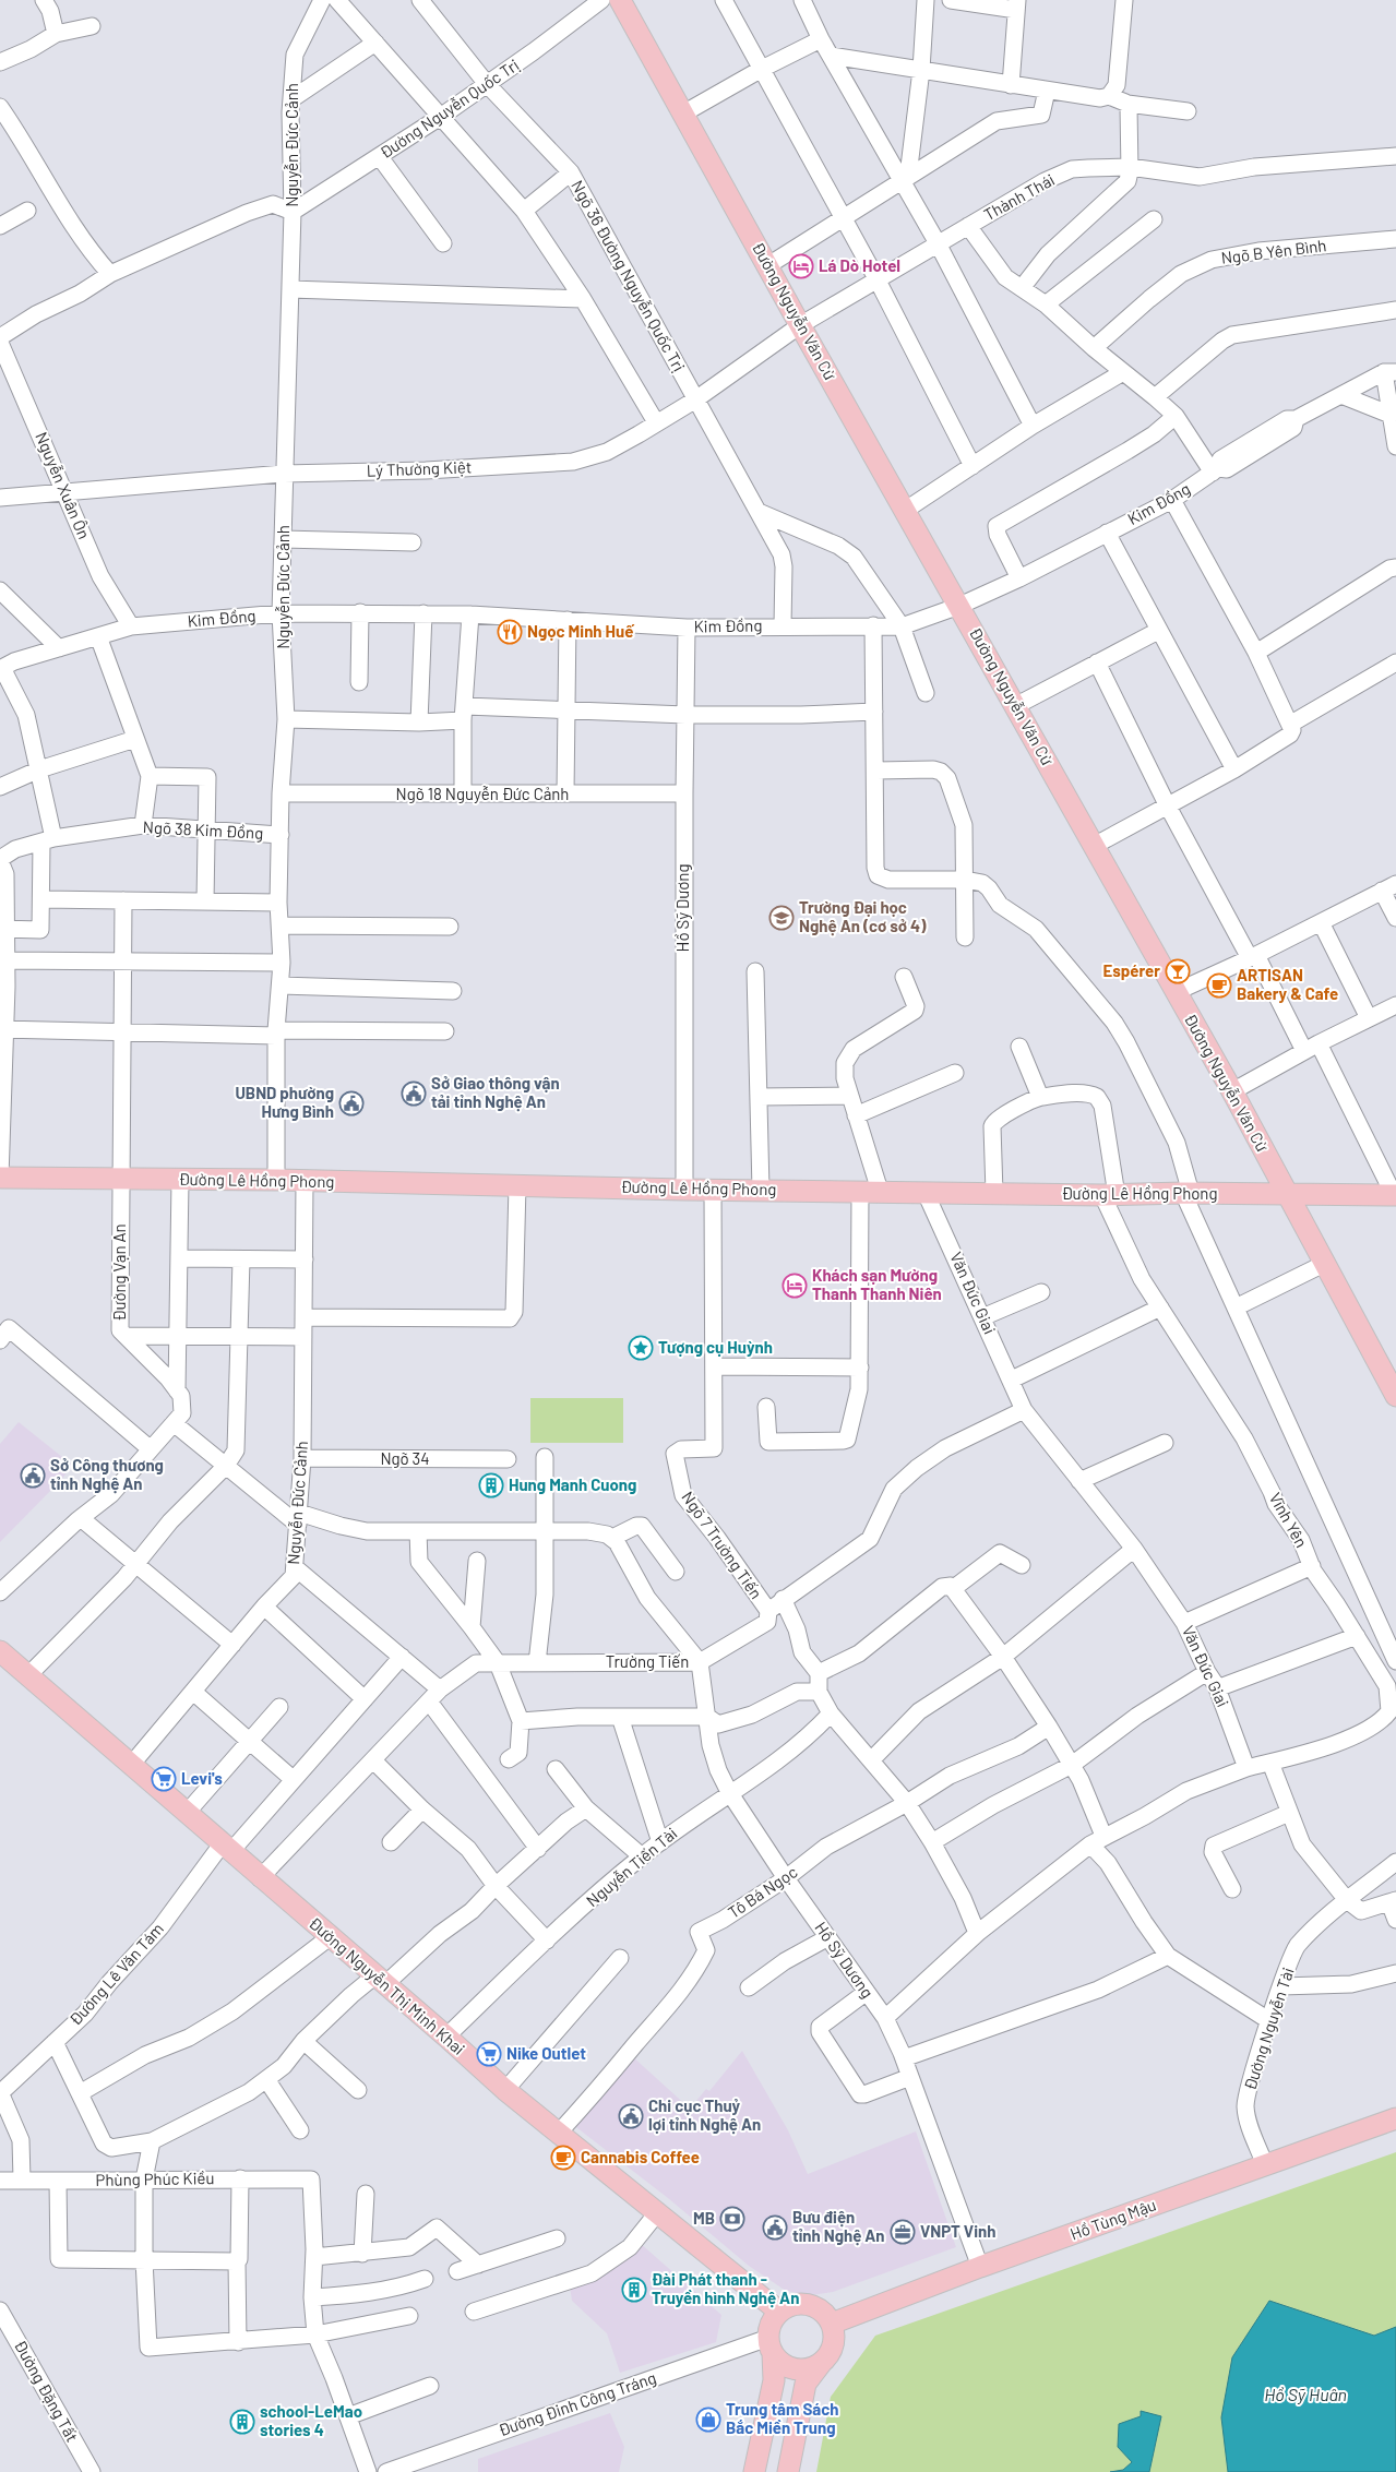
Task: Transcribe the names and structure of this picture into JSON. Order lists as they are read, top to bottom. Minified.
{"streets":{"main road":["Đường Nguyễn Văn Cừ","Đường Lê Hồng Phong","Đường Nguyễn Thị Minh Khai","Hồ Tùng Mậu"],"street":["Đường Nguyễn Quốc Trị","Nguyễn Đức Cảnh","Thành Thái","Ngõ B Yên Bình","Ngõ 36 Đường Nguyễn Quốc Trị","Lý Thường Kiệt","Nguyễn Xuân Ôn","Kim Đồng","Ngõ 18 Nguyễn Đức Cảnh","Ngõ 38 Kim Đồng","Hồ Sỹ Dương","Đường Vạn An","Văn Đức Giai","Ngõ 34","Vĩnh Yên","Ngõ 7 Trường Tiến","Trường Tiến","Nguyễn Tiến Tài","Tô Bá Ngọc","Đường Lê Văn Tám","Đường Nguyễn Tài","Phùng Phúc Kiều","Đường Đặng Tất","Đường Đinh Công Tráng"]},"crossings":[["Đường Nguyễn Quốc Trị","Nguyễn Đức Cảnh"],["Đường Nguyễn Quốc Trị","Ngõ 36 Đường Nguyễn Quốc Trị"],["Nguyễn Đức Cảnh","Lý Thường Kiệt"],["Nguyễn Đức Cảnh","Kim Đồng"],["Nguyễn Đức Cảnh","Ngõ 18 Nguyễn Đức Cảnh"],["Nguyễn Đức Cảnh","Ngõ 38 Kim Đồng"],["Nguyễn Đức Cảnh","Đường Lê Hồng Phong"],["Nguyễn Đức Cảnh","Ngõ 34"],["Nguyễn Đức Cảnh","Đường Nguyễn Thị Minh Khai"],["Thành Thái","Đường Nguyễn Văn Cừ"],["Thành Thái","Lý Thường Kiệt"],["Ngõ 36 Đường Nguyễn Quốc Trị","Lý Thường Kiệt"],["Ngõ 36 Đường Nguyễn Quốc Trị","Kim Đồng"],["Đường Nguyễn Văn Cừ","Lý Thường Kiệt"],["Đường Nguyễn Văn Cừ","Kim Đồng"],["Đường Nguyễn Văn Cừ","Đường Lê Hồng Phong"],["Lý Thường Kiệt","Nguyễn Xuân Ôn"],["Nguyễn Xuân Ôn","Kim Đồng"],["Kim Đồng","Hồ Sỹ Dương"],["Ngõ 18 Nguyễn Đức Cảnh","Hồ Sỹ Dương"],["Hồ Sỹ Dương","Đường Lê Hồng Phong"],["Hồ Sỹ Dương","Trường Tiến"],["Hồ Sỹ Dương","Nguyễn Tiến Tài"],["Hồ Sỹ Dương","Tô Bá Ngọc"],["Hồ Sỹ Dương","Hồ Tùng Mậu"],["Đường Lê Hồng Phong","Đường Vạn An"],["Đường Lê Hồng Phong","Văn Đức Giai"],["Đường Lê Hồng Phong","Vĩnh Yên"],["Văn Đức Giai","Vĩnh Yên"],["Văn Đức Giai","Trường Tiến"],["Ngõ 7 Trường Tiến","Trường Tiến"],["Trường Tiến","Đường Nguyễn Thị Minh Khai"],["Nguyễn Tiến Tài","Đường Nguyễn Thị Minh Khai"],["Tô Bá Ngọc","Đường Nguyễn Thị Minh Khai"],["Đường Lê Văn Tám","Đường Nguyễn Thị Minh Khai"],["Đường Nguyễn Thị Minh Khai","Hồ Tùng Mậu"],["Đường Nguyễn Thị Minh Khai","Đường Đinh Công Tráng"],["Đường Nguyễn Tài","Hồ Tùng Mậu"],["Hồ Tùng Mậu","Đường Đinh Công Tráng"]],"water":["Hồ Sỹ Huân"],"places":{"hotel":["Lá Dò Hotel","Khách sạn Mường Thanh Thanh Niên"],"restaurant":["Ngọc Minh Huế"],"school or university":["Trường Đại học Nghệ An (cơ sở 4)"],"bar":["Espérer"],"cafe":["ARTISAN Bakery & Cafe","Cannabis Coffee"],"public building":["Sở Giao thông vận tải tỉnh Nghệ An","UBND phường Hưng Bình","Sở Công thương tỉnh Nghệ An","Chi cục Thuỷ lợi tỉnh Nghệ An","Bưu điện tỉnh Nghệ An"],"place":["Tượng cụ Huỳnh"],"building":["Hung Manh Cuong","Đài Phát thanh - Truyền hình Nghệ An","school-LeMao stories 4"],"supermarket":["Levi's","Nike Outlet"],"bank":["MB"],"office":["VNPT Vinh"],"shop":["Trung tâm Sách Bắc Miền Trung"]}}
